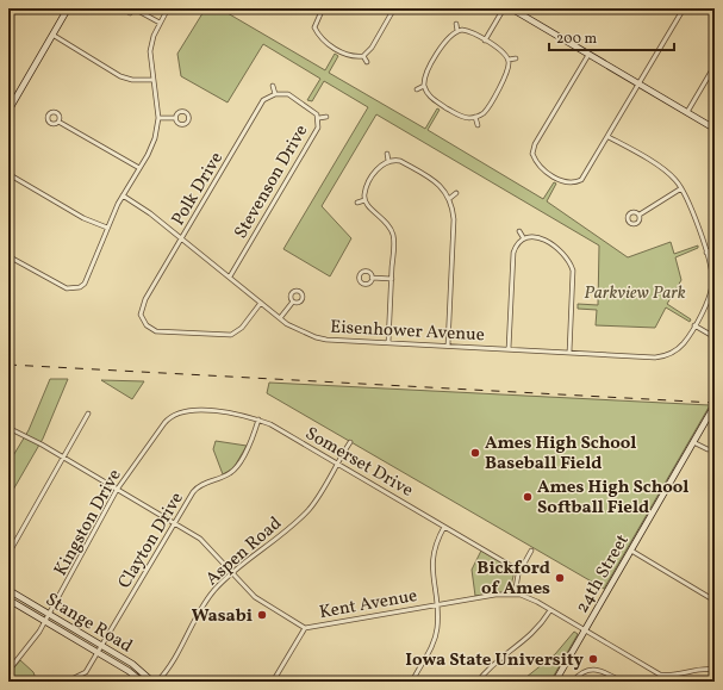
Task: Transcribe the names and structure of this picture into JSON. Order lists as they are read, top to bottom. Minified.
{"streets":{"main road":["24th Street","Stange Road"],"street":["Stevenson Drive","Polk Drive","Eisenhower Avenue","Somerset Drive","Kingston Drive","Clayton Drive","Aspen Road","Kent Avenue"]},"crossings":[["Stevenson Drive","Polk Drive"],["Stevenson Drive","Eisenhower Avenue"],["Polk Drive","Eisenhower Avenue"],["Somerset Drive","Kingston Drive"],["Somerset Drive","Clayton Drive"],["Somerset Drive","Aspen Road"],["Kingston Drive","Kent Avenue"],["Kingston Drive","Stange Road"],["Clayton Drive","Kent Avenue"],["Clayton Drive","Stange Road"],["Aspen Road","Kent Avenue"],["24th Street","Kent Avenue"]],"parks":["Parkview Park"],"places":["Ames High School Baseball Field","Ames High School Softball Field","Bickford of Ames","Wasabi","Iowa State University"],"scale_bar":"200 m"}
